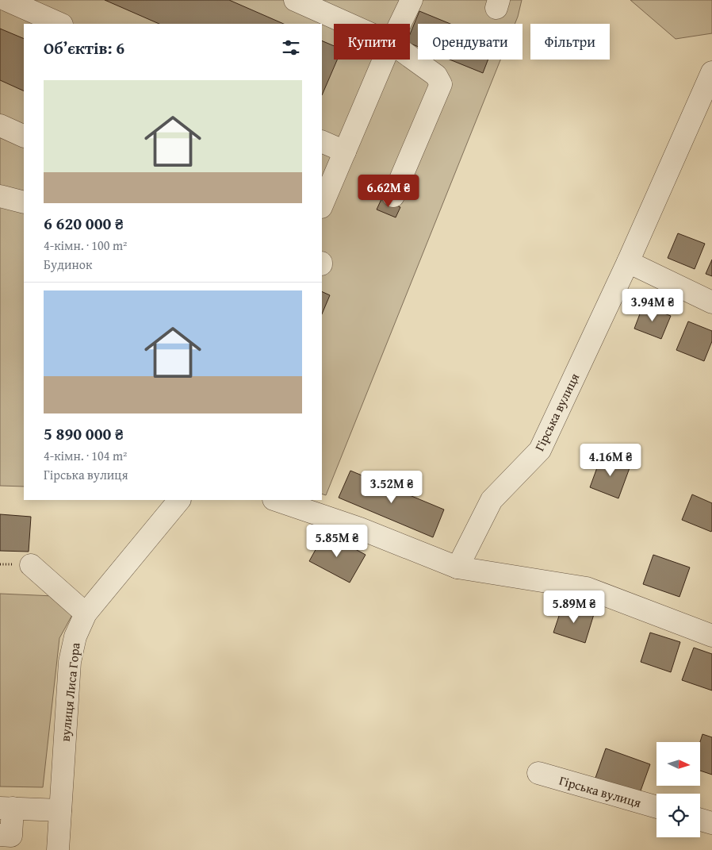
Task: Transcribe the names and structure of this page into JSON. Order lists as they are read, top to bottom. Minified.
{"streets":{"street":["Гірська вулиця","вулиця Лиса Гора"]},"north":"right","page":{"chip":["Купити","Орендувати","Фільтри"],"heading":"Об’єктів: 6","list":[{"name":"6 620 000 ₴","note":"4-кімн. · 100 m² · Будинок"},{"name":"5 890 000 ₴","note":"4-кімн. · 104 m² · Гірська вулиця"}],"price":["6.62M ₴","3.94M ₴","4.16M ₴","3.52M ₴","5.85M ₴","5.89M ₴"]}}
